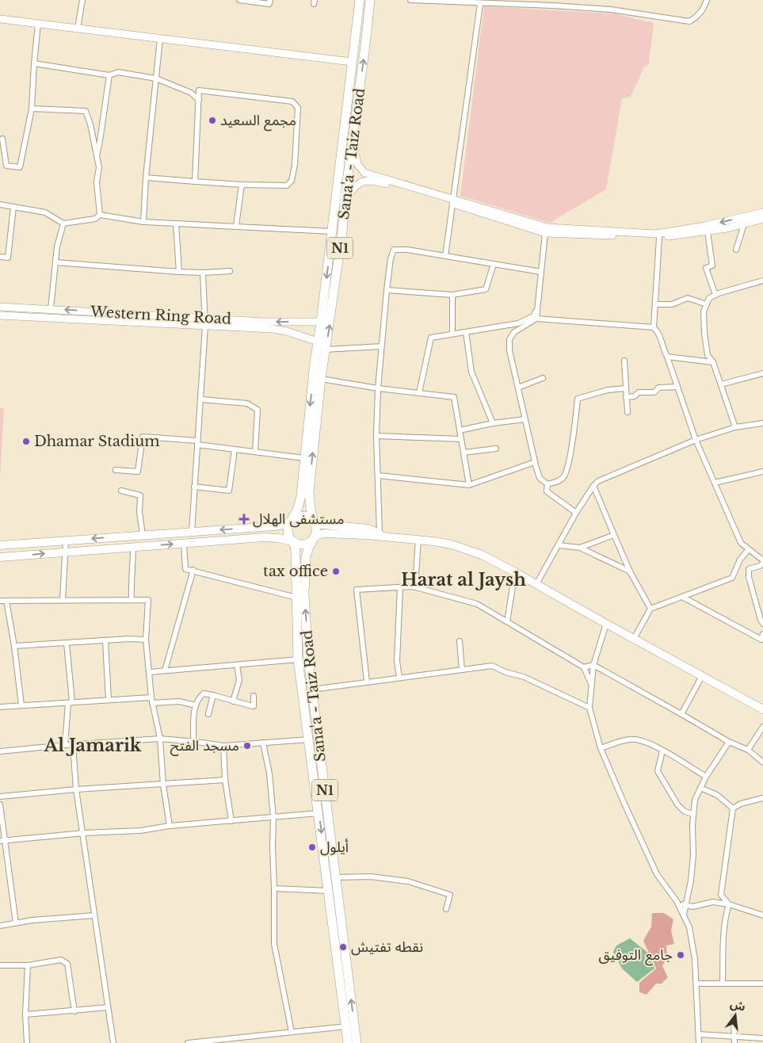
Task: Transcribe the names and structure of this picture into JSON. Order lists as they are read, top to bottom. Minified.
{"streets":{"highway":["Sana'a - Taiz Road","N1"],"main road":["Western Ring Road"]},"crossings":[["Sana'a - Taiz Road","Western Ring Road"]],"districts":["Harat al Jaysh","Al Jamarik"],"places":{"other":["مجمع السعيد","Dhamar Stadium","tax office","مسجد الفتح","أيلول","نقطه تفتيش","جامع التوفيق"],"health":["مستشفى الهلال"]},"north":"top"}
